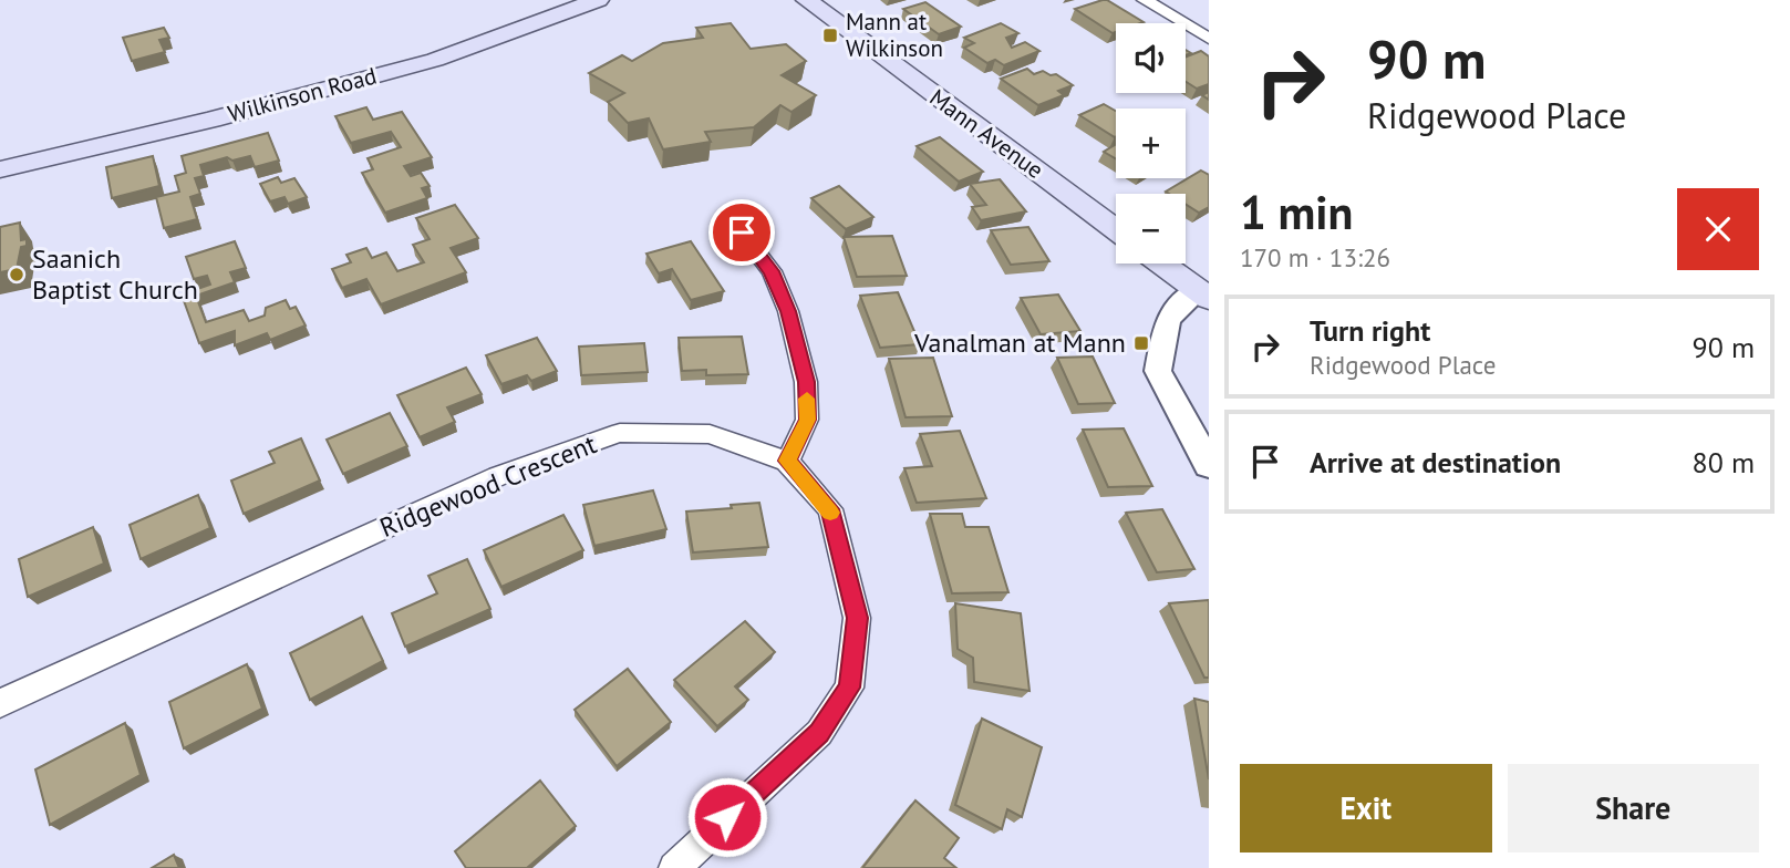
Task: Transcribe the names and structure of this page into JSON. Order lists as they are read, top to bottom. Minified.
{"streets":{"main road":["Wilkinson Road","Mann Avenue"],"street":["Ridgewood Crescent"]},"places":{"transit":["Mann at Wilkinson","Vanalman at Mann"],"other":["Saanich Baptist Church"]},"page":{"turn":["90 m","Ridgewood Place"],"map_buttons":["+","−"],"heading":["1 min","170 m · 13:26"],"list":[{"name":"Turn right","note":"Ridgewood Place","value":"90 m"},{"name":"Arrive at destination","value":"80 m"}],"buttons":["Exit","Share"]}}
